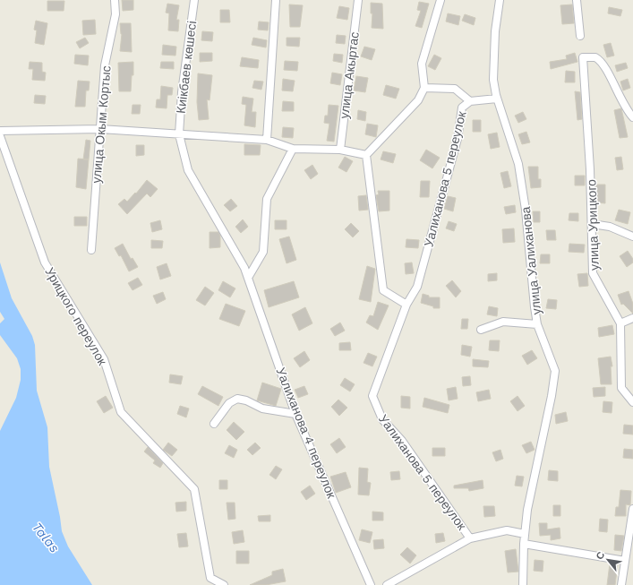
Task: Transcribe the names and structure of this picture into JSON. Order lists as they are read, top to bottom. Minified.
{"streets":{"street":["Киікбаев көшесі","улица Акыртас","улица Окым Кортыс","Уалиханова 5 переулок","улица Урицкого","улица Уалиханова","Урицкого переулок","Уалиханова 4 переулок"]},"crossings":[["Киікбаев көшесі","Уалиханова 4 переулок"],["Уалиханова 5 переулок","улица Уалиханова"]],"water":["Talas"],"north":"top left"}
